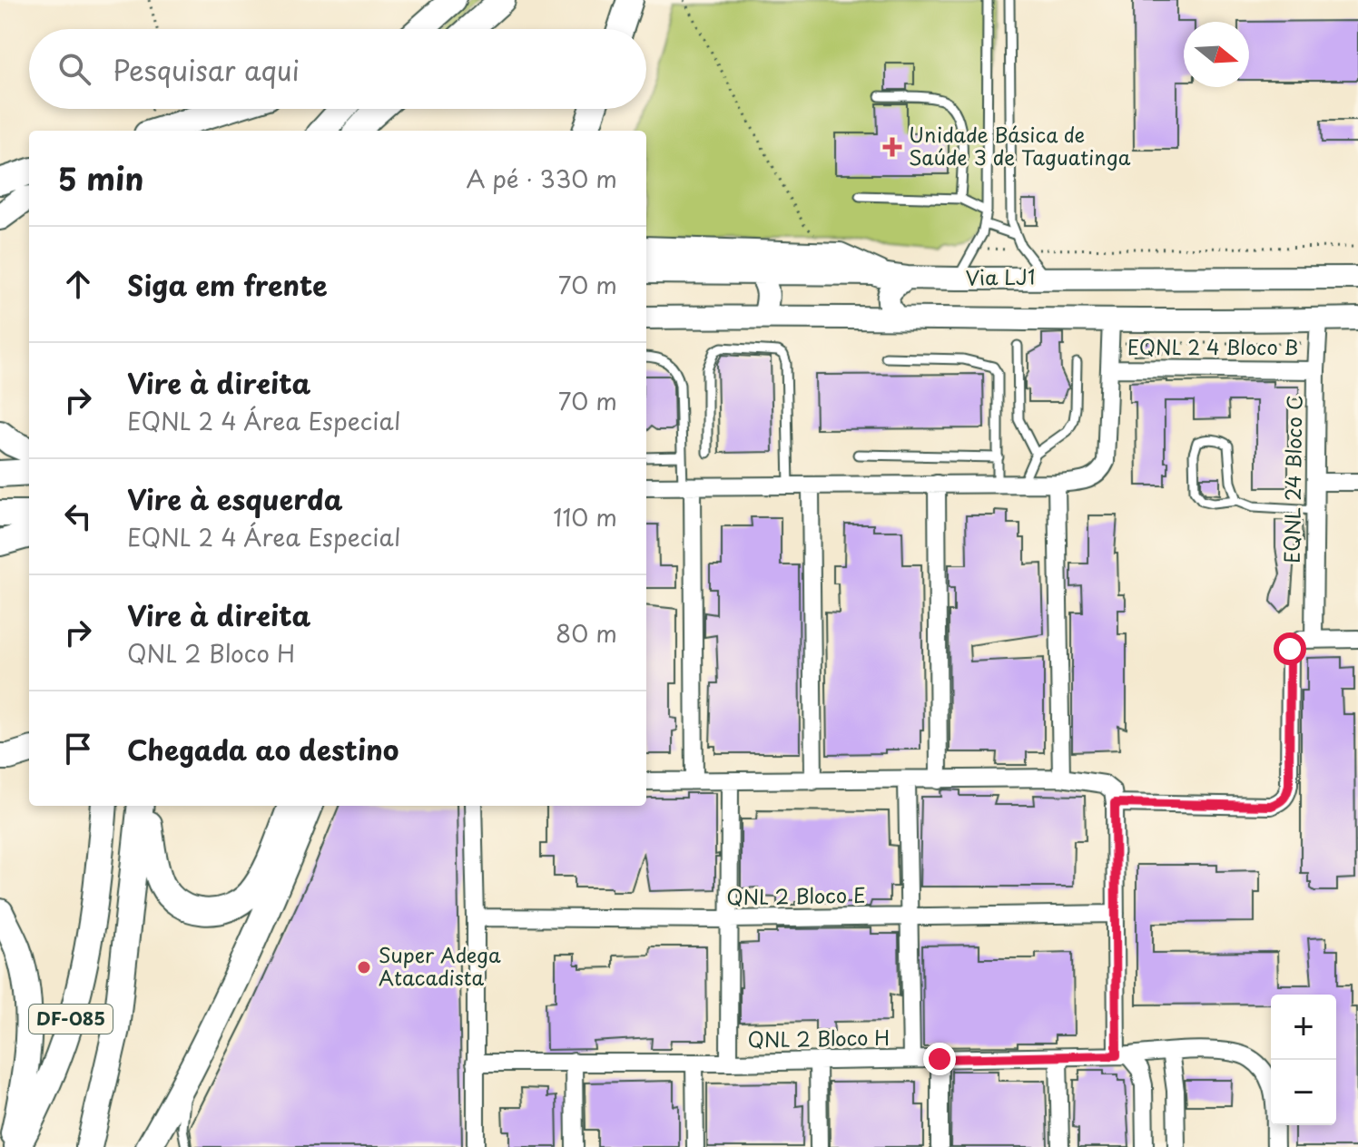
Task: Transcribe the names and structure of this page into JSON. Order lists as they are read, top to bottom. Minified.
{"streets":{"main road":["Via LJ1","DF-085"],"street":["EQNL 2 4 Bloco B","EQNL 24 Bloco C","QNL 2 Bloco E","QNL 2 Bloco H"]},"crossings":[["Via LJ1","EQNL 24 Bloco C"],["EQNL 2 4 Bloco B","EQNL 24 Bloco C"]],"places":{"health":["Unidade Básica de Saúde 3 de Taguatinga"],"other":["Super Adega Atacadista"]},"north":"right","page":{"search":"Pesquisar aqui","heading":["5 min","A pé · 330 m"],"list":[["Siga em frente","70 m"],["Vire à direita","EQNL 2 4 Área Especial","70 m"],["Vire à esquerda","EQNL 2 4 Área Especial","110 m"],["Vire à direita","QNL 2 Bloco H","80 m"],"Chegada ao destino"],"map_buttons":["+","−"]}}
